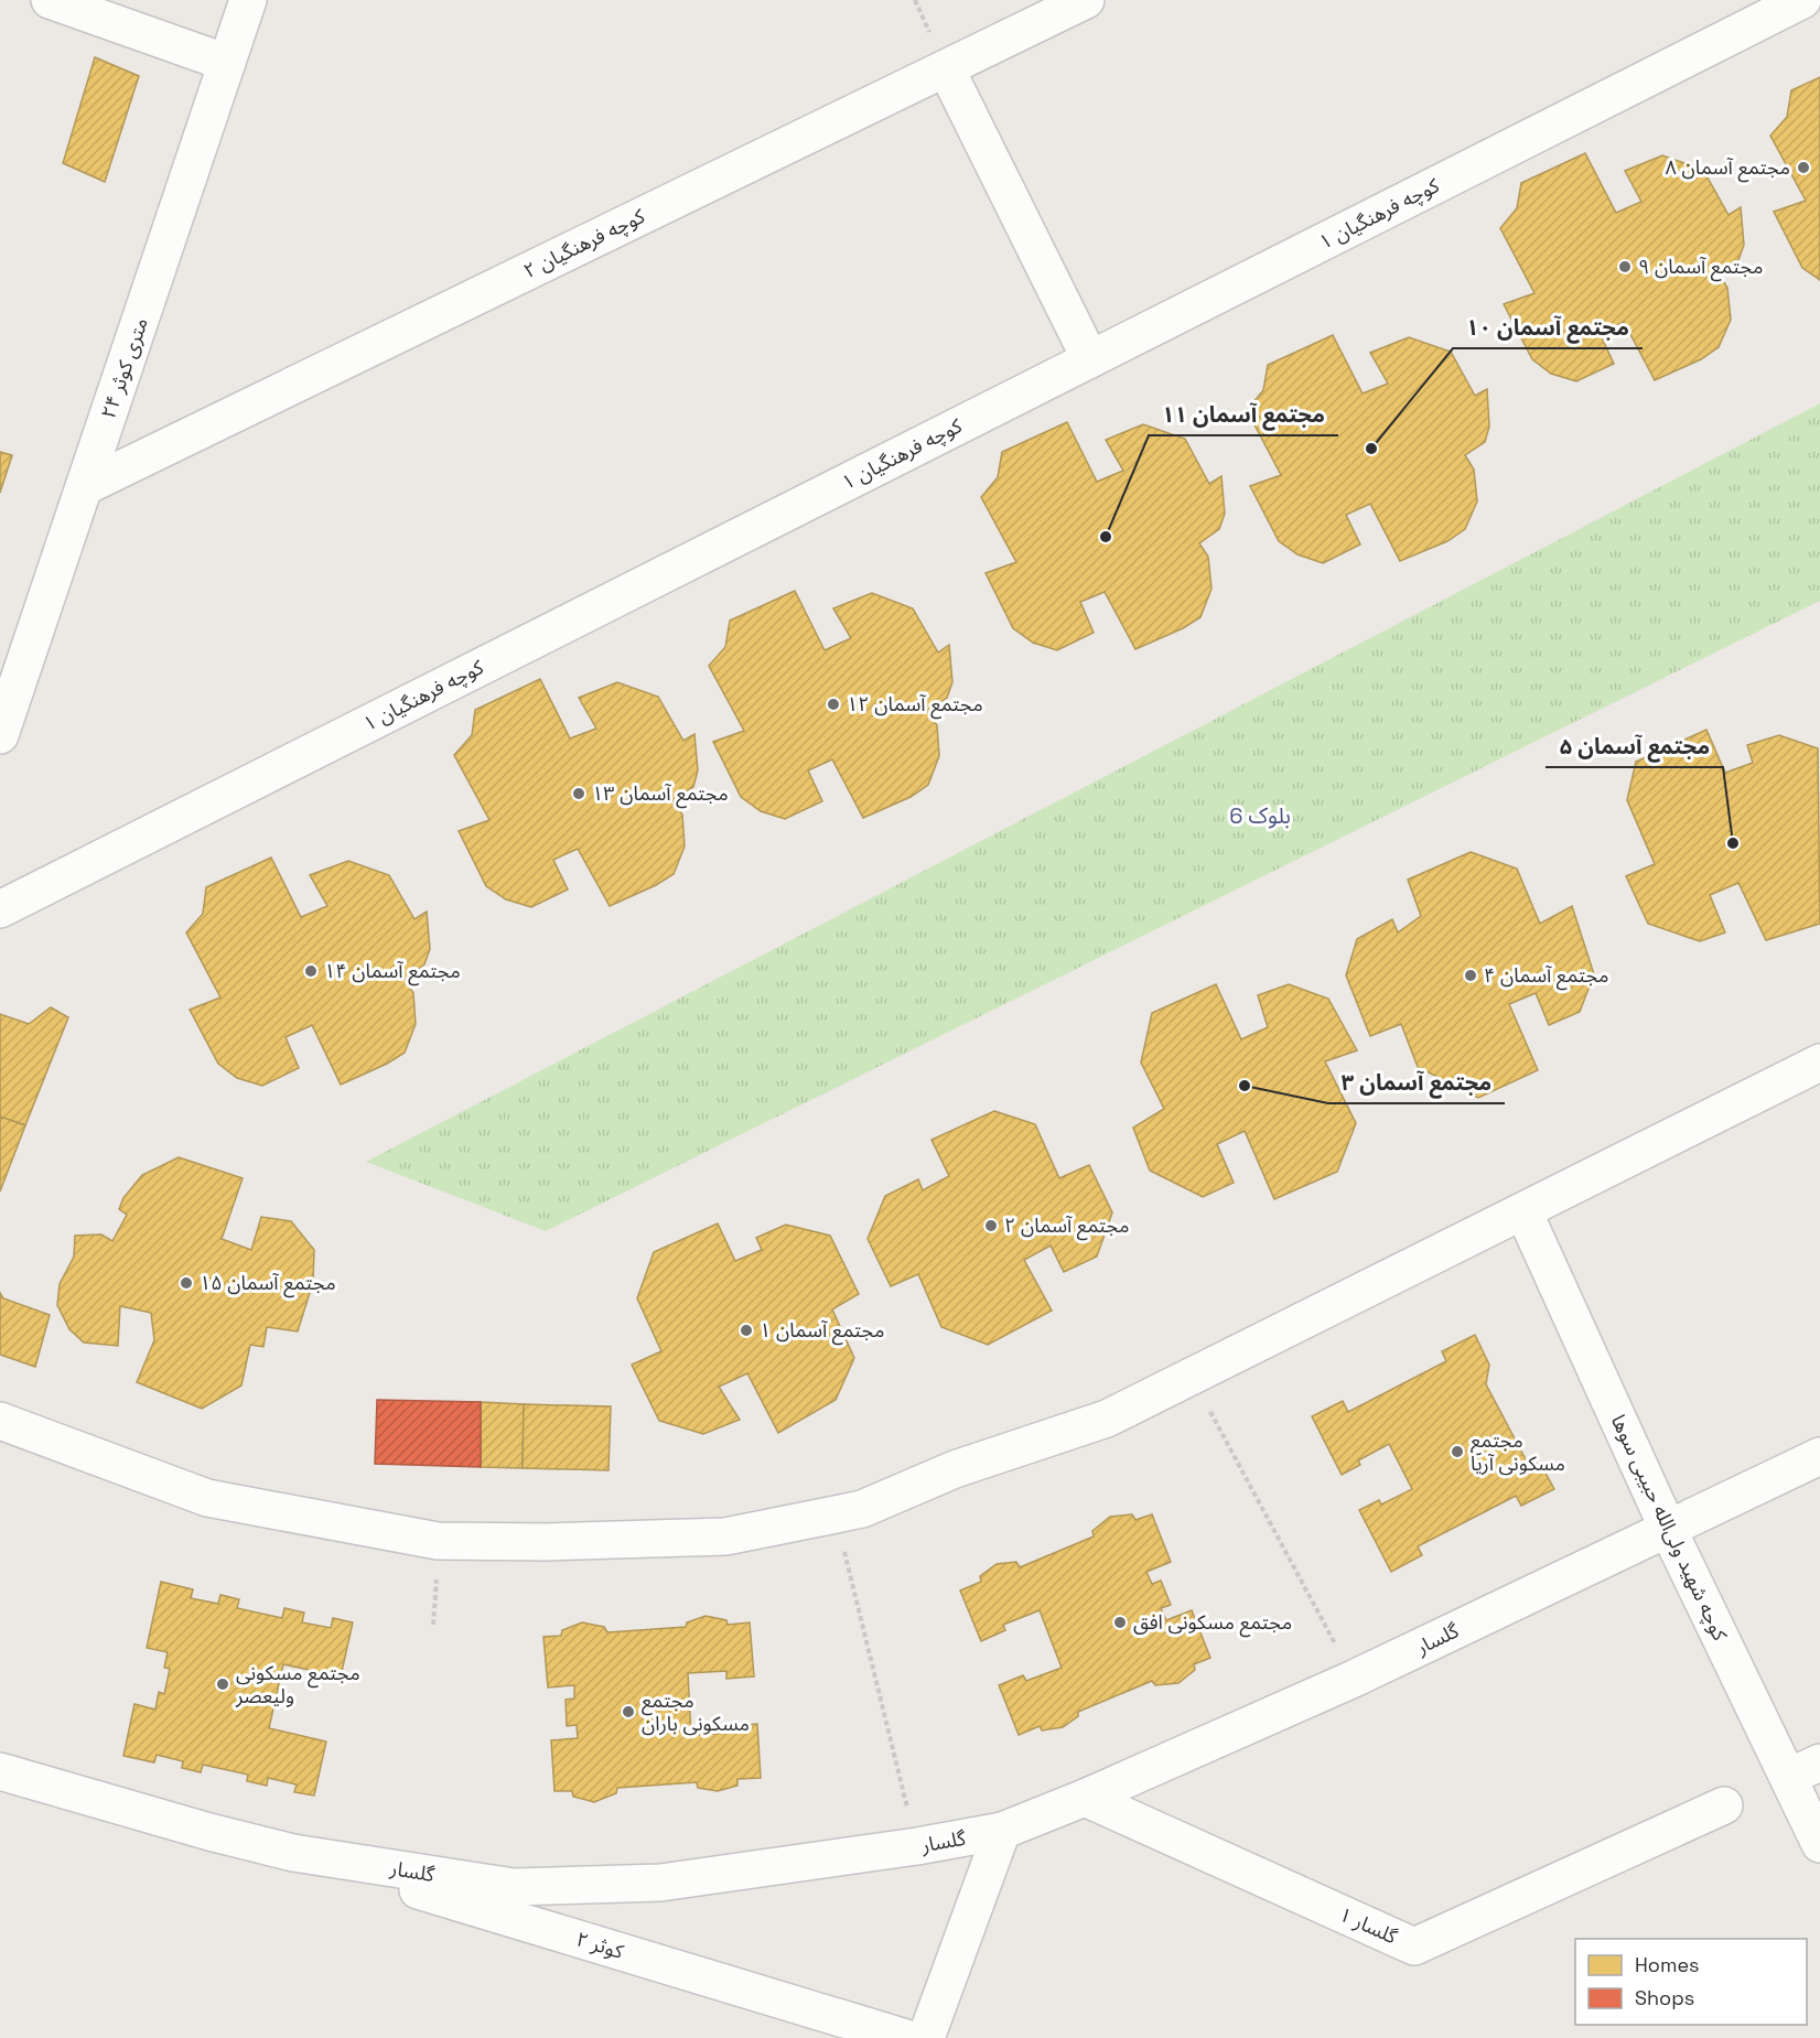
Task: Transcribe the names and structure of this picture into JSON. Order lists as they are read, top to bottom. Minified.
{"streets":{"street":["کوچه فرهنگیان ۱","کوچه فرهنگیان ۲","۲۴ متری کوثر","کوچه شهید ولی‌الله حبیبی سوها","گلسار","گلسار ۱","کوثر ۲"]},"crossings":[["کوچه فرهنگیان ۲","۲۴ متری کوثر"],["کوچه شهید ولی‌الله حبیبی سوها","گلسار"],["گلسار","گلسار ۱"],["گلسار","کوثر ۲"]],"districts":["بلوک 6"],"places":["مجتمع آسمان ۸","مجتمع آسمان ۹","مجتمع آسمان ۱۰","مجتمع آسمان ۱۱","مجتمع آسمان ۱۲","مجتمع آسمان ۱۳","مجتمع آسمان ۵","مجتمع آسمان ۱۴","مجتمع آسمان ۴","مجتمع آسمان ۳","مجتمع آسمان ۲","مجتمع آسمان ۱۵","مجتمع آسمان ۱","مجتمع مسکونی آریا","مجتمع مسکونی افق","مجتمع مسکونی ولیعصر","مجتمع مسکونی باران"],"legend":["Homes","Shops"]}
